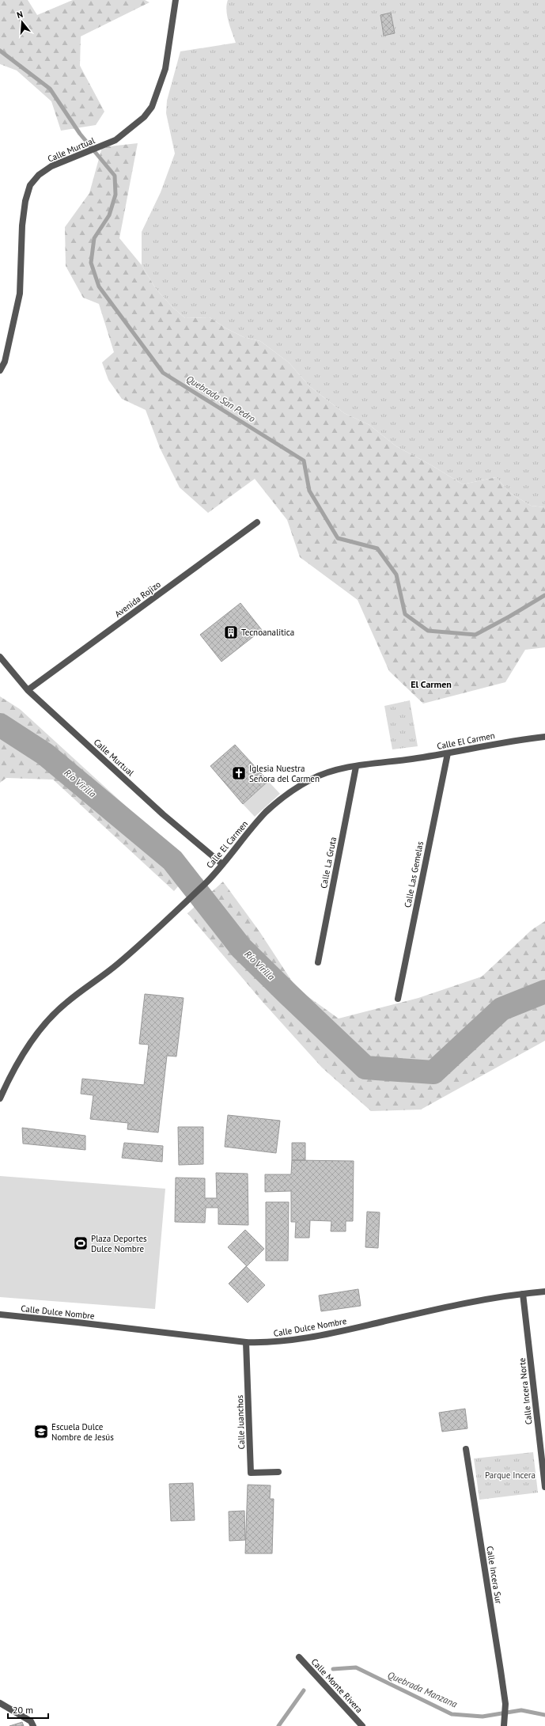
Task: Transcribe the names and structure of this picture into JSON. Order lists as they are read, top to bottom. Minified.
{"streets":{"street":["Calle Murtual","Avenida Rojizo","Calle El Carmen","Calle La Gruta","Calle Las Gemelas","Calle Dulce Nombre","Calle Incera Norte","Calle Juanchos","Calle Incera Sur","Calle Monte Rivera"]},"crossings":[["Calle Murtual","Avenida Rojizo"],["Calle Murtual","Calle El Carmen"],["Calle El Carmen","Calle La Gruta"],["Calle El Carmen","Calle Las Gemelas"],["Calle Dulce Nombre","Calle Incera Norte"],["Calle Dulce Nombre","Calle Juanchos"]],"districts":["El Carmen"],"water":["Quebrada San Pedro","Río Virilla","Quebrada Manzana"],"parks":["Parque Incera"],"places":{"building":["Tecnoanalitica"],"church":["Iglesia Nuestra Señora del Carmen"],"sports":["Plaza Deportes Dulce Nombre"],"school or university":["Escuela Dulce Nombre de Jesús"]},"scale_bar":"20 m","north":"top"}
